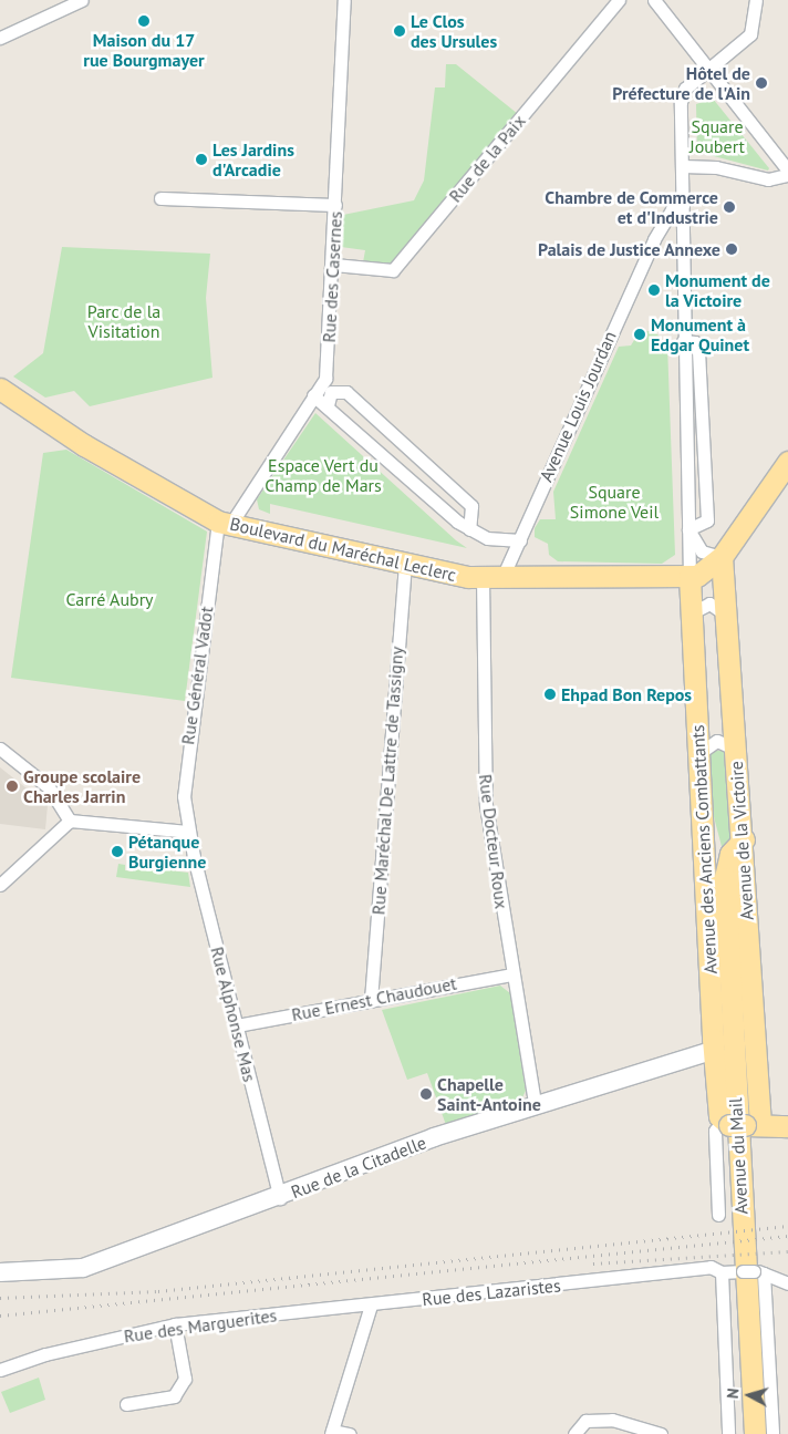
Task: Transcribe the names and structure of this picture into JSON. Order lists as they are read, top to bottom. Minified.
{"streets":{"main road":["Boulevard du Maréchal Leclerc","Avenue de la Victoire","Avenue des Anciens Combattants","Avenue du Mail"],"street":["Rue de la Paix","Rue des Casernes","Avenue Louis Jourdan","Rue Général Vadot","Rue Maréchal De Lattre de Tassigny","Rue Docteur Roux","Rue Ernest Chaudouet","Rue Alphonse Mas","Rue de la Citadelle","Rue des Lazaristes","Rue des Marguerites"]},"crossings":[["Rue de la Paix","Rue des Casernes"],["Rue des Casernes","Boulevard du Maréchal Leclerc"],["Rue des Casernes","Rue Général Vadot"],["Avenue Louis Jourdan","Boulevard du Maréchal Leclerc"],["Boulevard du Maréchal Leclerc","Rue Général Vadot"],["Boulevard du Maréchal Leclerc","Rue Maréchal De Lattre de Tassigny"],["Boulevard du Maréchal Leclerc","Rue Docteur Roux"],["Boulevard du Maréchal Leclerc","Avenue des Anciens Combattants"],["Rue Général Vadot","Rue Alphonse Mas"],["Rue Maréchal De Lattre de Tassigny","Rue Ernest Chaudouet"],["Avenue de la Victoire","Avenue des Anciens Combattants"],["Avenue de la Victoire","Avenue du Mail"],["Rue Docteur Roux","Rue Ernest Chaudouet"],["Rue Docteur Roux","Rue de la Citadelle"],["Avenue des Anciens Combattants","Avenue du Mail"],["Avenue des Anciens Combattants","Rue de la Citadelle"],["Rue Ernest Chaudouet","Rue Alphonse Mas"],["Rue Alphonse Mas","Rue de la Citadelle"],["Rue des Lazaristes","Rue des Marguerites"]],"parks":["Square Joubert","Parc de la Visitation","Espace Vert du Champ de Mars","Square Simone Veil","Carré Aubry"],"places":["Maison du 17 rue Bourgmayer","Le Clos des Ursules","Hôtel de Préfecture de l'Ain","Les Jardins d'Arcadie","Chambre de Commerce et d'Industrie","Palais de Justice Annexe","Monument de la Victoire","Monument à Edgar Quinet","Ehpad Bon Repos","Groupe scolaire Charles Jarrin","Pétanque Burgienne","Chapelle Saint-Antoine"],"north":"left"}
